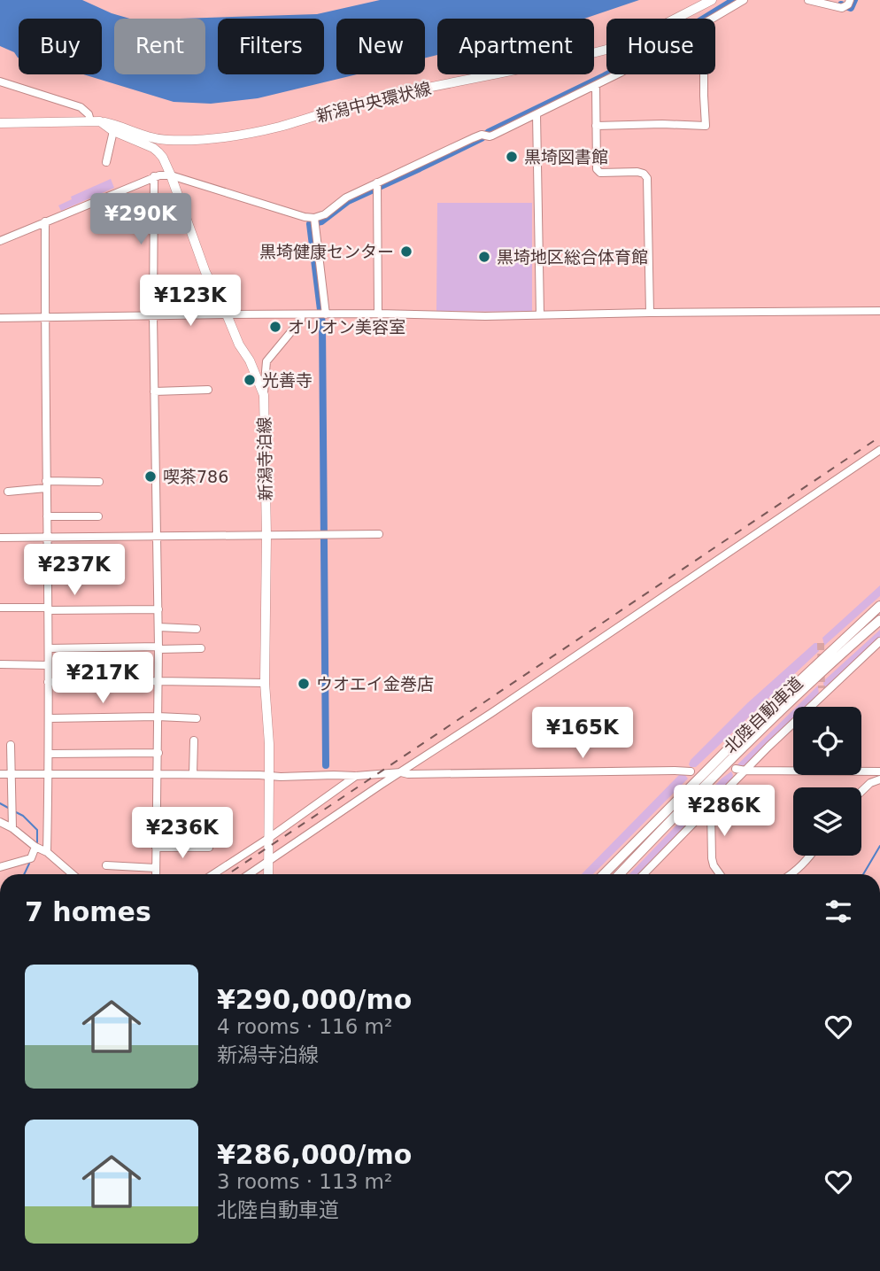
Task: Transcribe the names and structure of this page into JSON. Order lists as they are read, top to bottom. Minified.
{"streets":{"highway":["北陸自動車道"],"main road":["新潟中央環状線","新潟寺泊線"]},"crossings":[["新潟中央環状線","新潟寺泊線"]],"places":["黒埼図書館","黒埼健康センター","黒埼地区総合体育館","オリオン美容室","光善寺","喫茶786","ウオエイ金巻店"],"page":{"chip":["Buy","Rent","Filters","New","Apartment","House"],"price":["¥290K","¥123K","¥237K","¥217K","¥165K","¥286K","¥236K"],"heading":"7 homes","list":[{"name":"¥290,000/mo","note":"4 rooms · 116 m² · 新潟寺泊線"},{"name":"¥286,000/mo","note":"3 rooms · 113 m² · 北陸自動車道"}]}}
